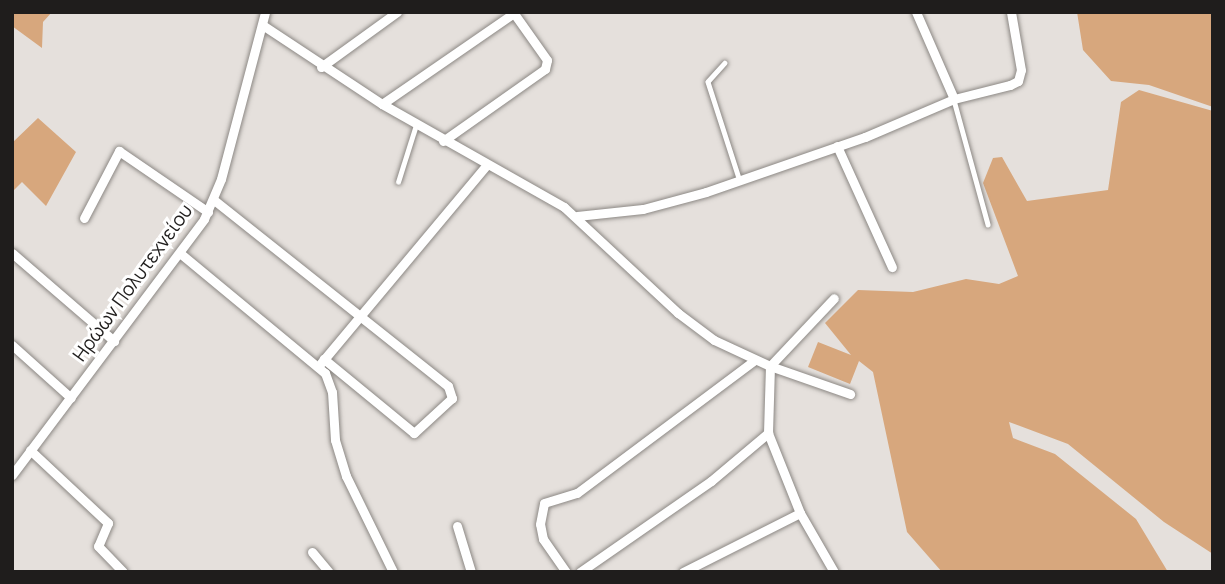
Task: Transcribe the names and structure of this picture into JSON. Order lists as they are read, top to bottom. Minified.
{"streets":{"street":["Ηρώων Πολυτεχνείου"]}}
